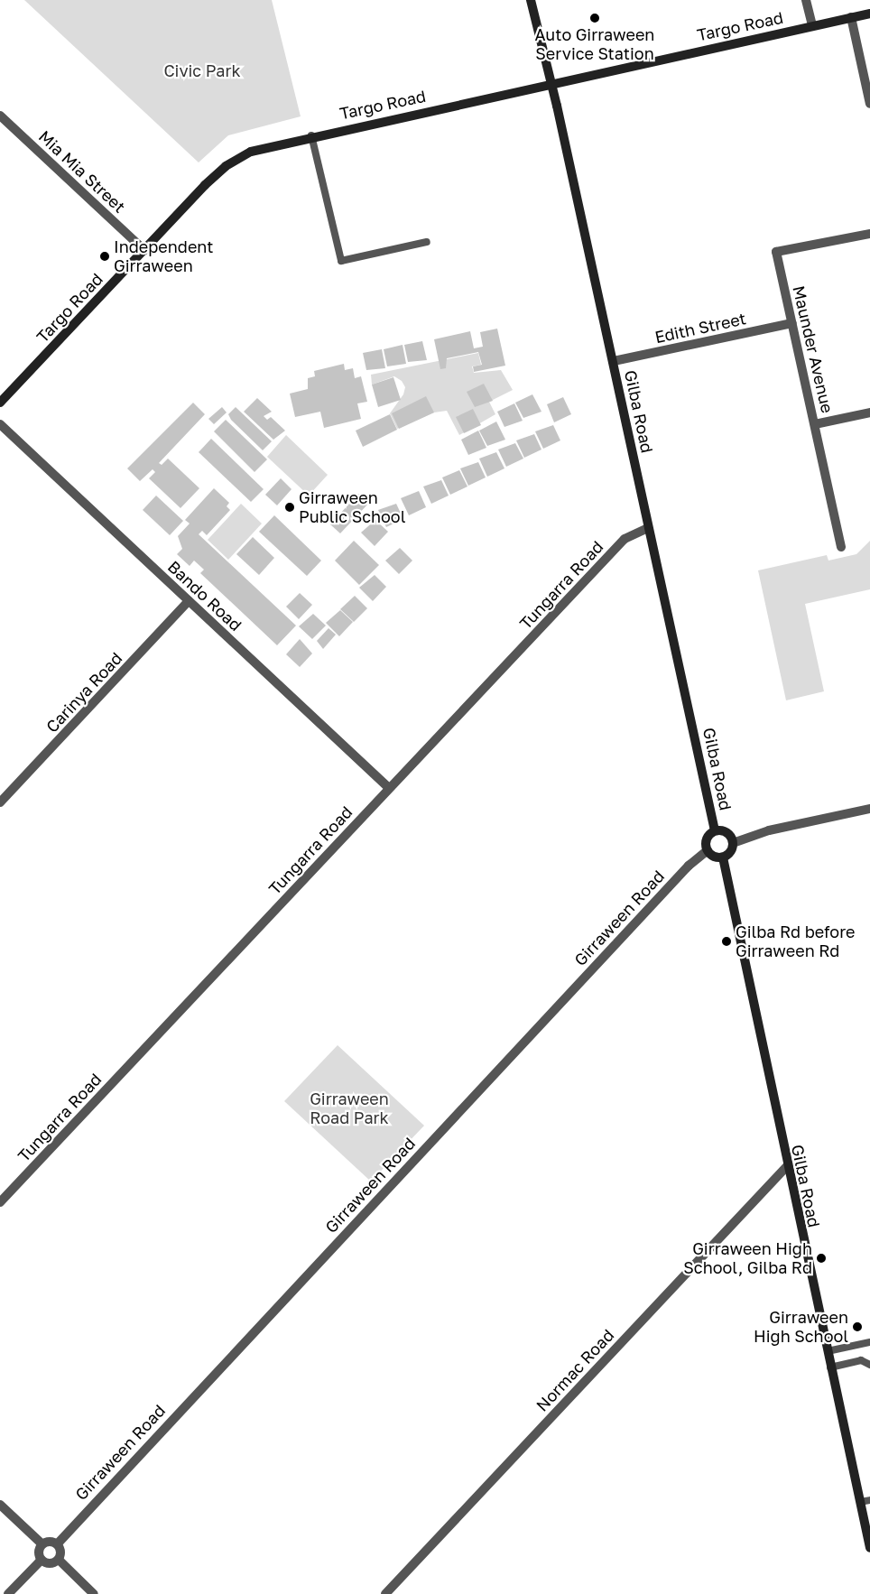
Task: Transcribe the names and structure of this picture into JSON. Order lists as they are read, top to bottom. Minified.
{"streets":{"street":["Targo Road","Mia Mia Street","Edith Street","Maunder Avenue","Gilba Road","Tungarra Road","Bando Road","Carinya Road","Girraween Road","Normac Road"]},"crossings":[["Targo Road","Mia Mia Street"],["Targo Road","Gilba Road"],["Edith Street","Maunder Avenue"],["Edith Street","Gilba Road"],["Gilba Road","Tungarra Road"],["Gilba Road","Girraween Road"],["Gilba Road","Normac Road"],["Tungarra Road","Bando Road"],["Bando Road","Carinya Road"]],"parks":["Civic Park","Girraween Road Park"],"places":["Auto Girraween Service Station","Independent Girraween","Girraween Public School","Gilba Rd before Girraween Rd","Girraween High School, Gilba Rd","Girraween High School"]}
